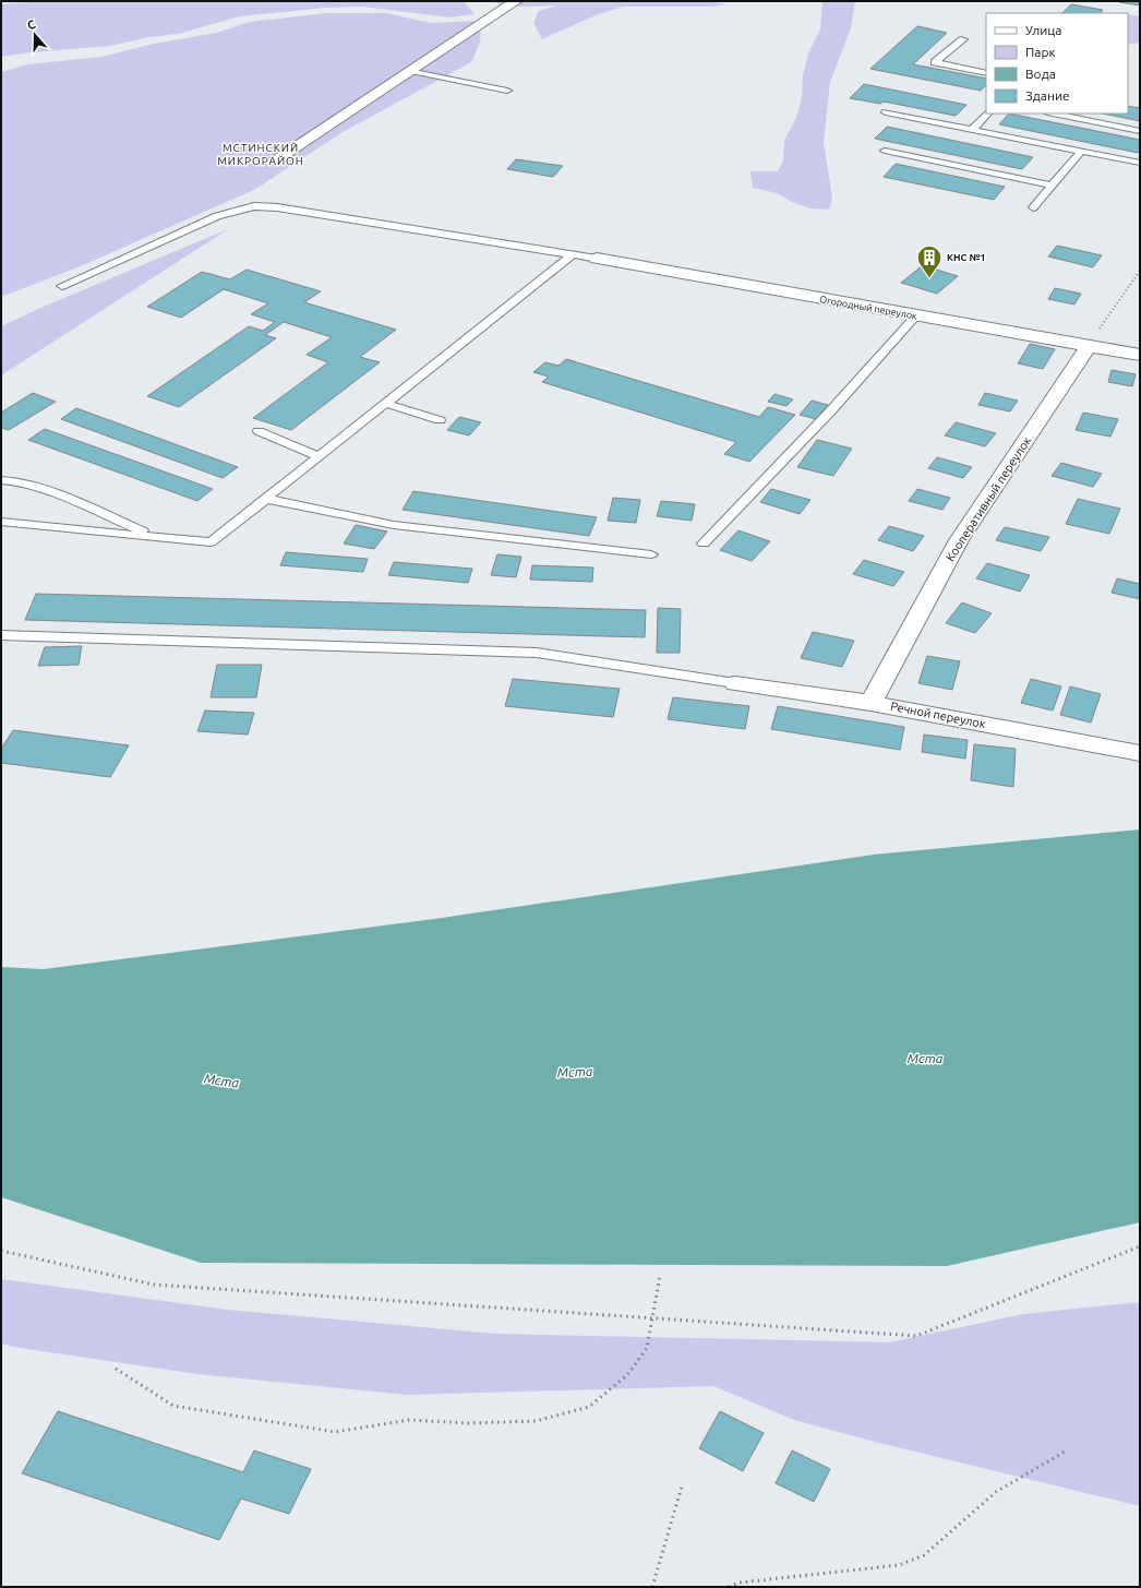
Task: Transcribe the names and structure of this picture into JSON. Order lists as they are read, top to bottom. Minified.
{"streets":{"street":["Огородный переулок","Кооперативный переулок","Речной переулок"]},"crossings":[["Огородный переулок","Кооперативный переулок"],["Кооперативный переулок","Речной переулок"]],"districts":["МСТИНСКИЙ МИКРОРАЙОН"],"water":["Мста"],"places":{"building":["КНС №1"]},"legend":["Улица","Парк","Вода","Здание"],"north":"top"}
